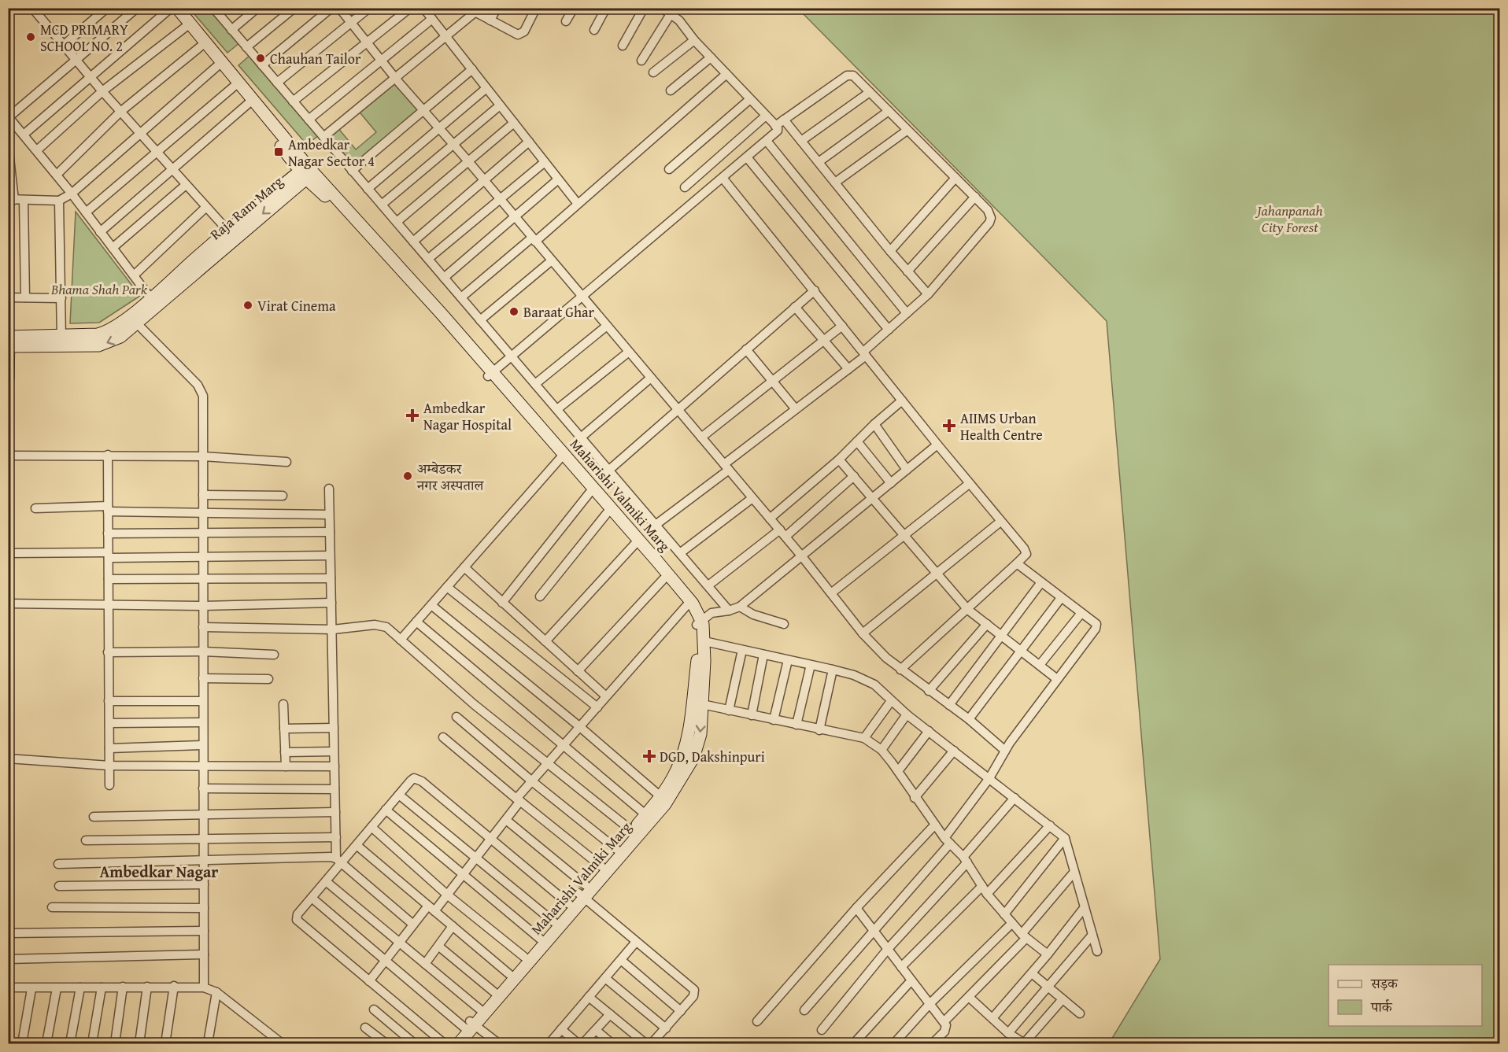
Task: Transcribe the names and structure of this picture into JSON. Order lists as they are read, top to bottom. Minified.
{"streets":{"street":["Raja Ram Marg","Maharishi Valmiki Marg"]},"crossings":[["Raja Ram Marg","Maharishi Valmiki Marg"]],"districts":["Ambedkar Nagar"],"parks":["Jahanpanah City Forest","Bhama Shah Park"],"places":{"other":["MCD PRIMARY SCHOOL NO. 2","Chauhan Tailor","Virat Cinema","Baraat Ghar","अम्बेडकर नगर अस्पताल"],"transit":["Ambedkar Nagar Sector 4"],"health":["Ambedkar Nagar Hospital","AIIMS Urban Health Centre","DGD, Dakshinpuri"]},"legend":["सड़क","पार्क"]}
